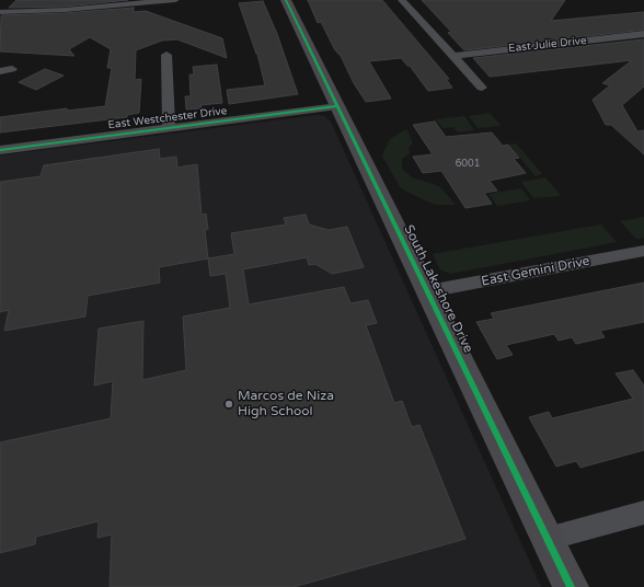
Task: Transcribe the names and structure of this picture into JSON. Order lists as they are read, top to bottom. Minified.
{"streets":{"street":["East Julie Drive","East Westchester Drive","East Gemini Drive","South Lakeshore Drive"]},"crossings":[["East Westchester Drive","South Lakeshore Drive"],["East Gemini Drive","South Lakeshore Drive"]],"places":["Marcos de Niza High School"],"house_numbers":["6001"]}
